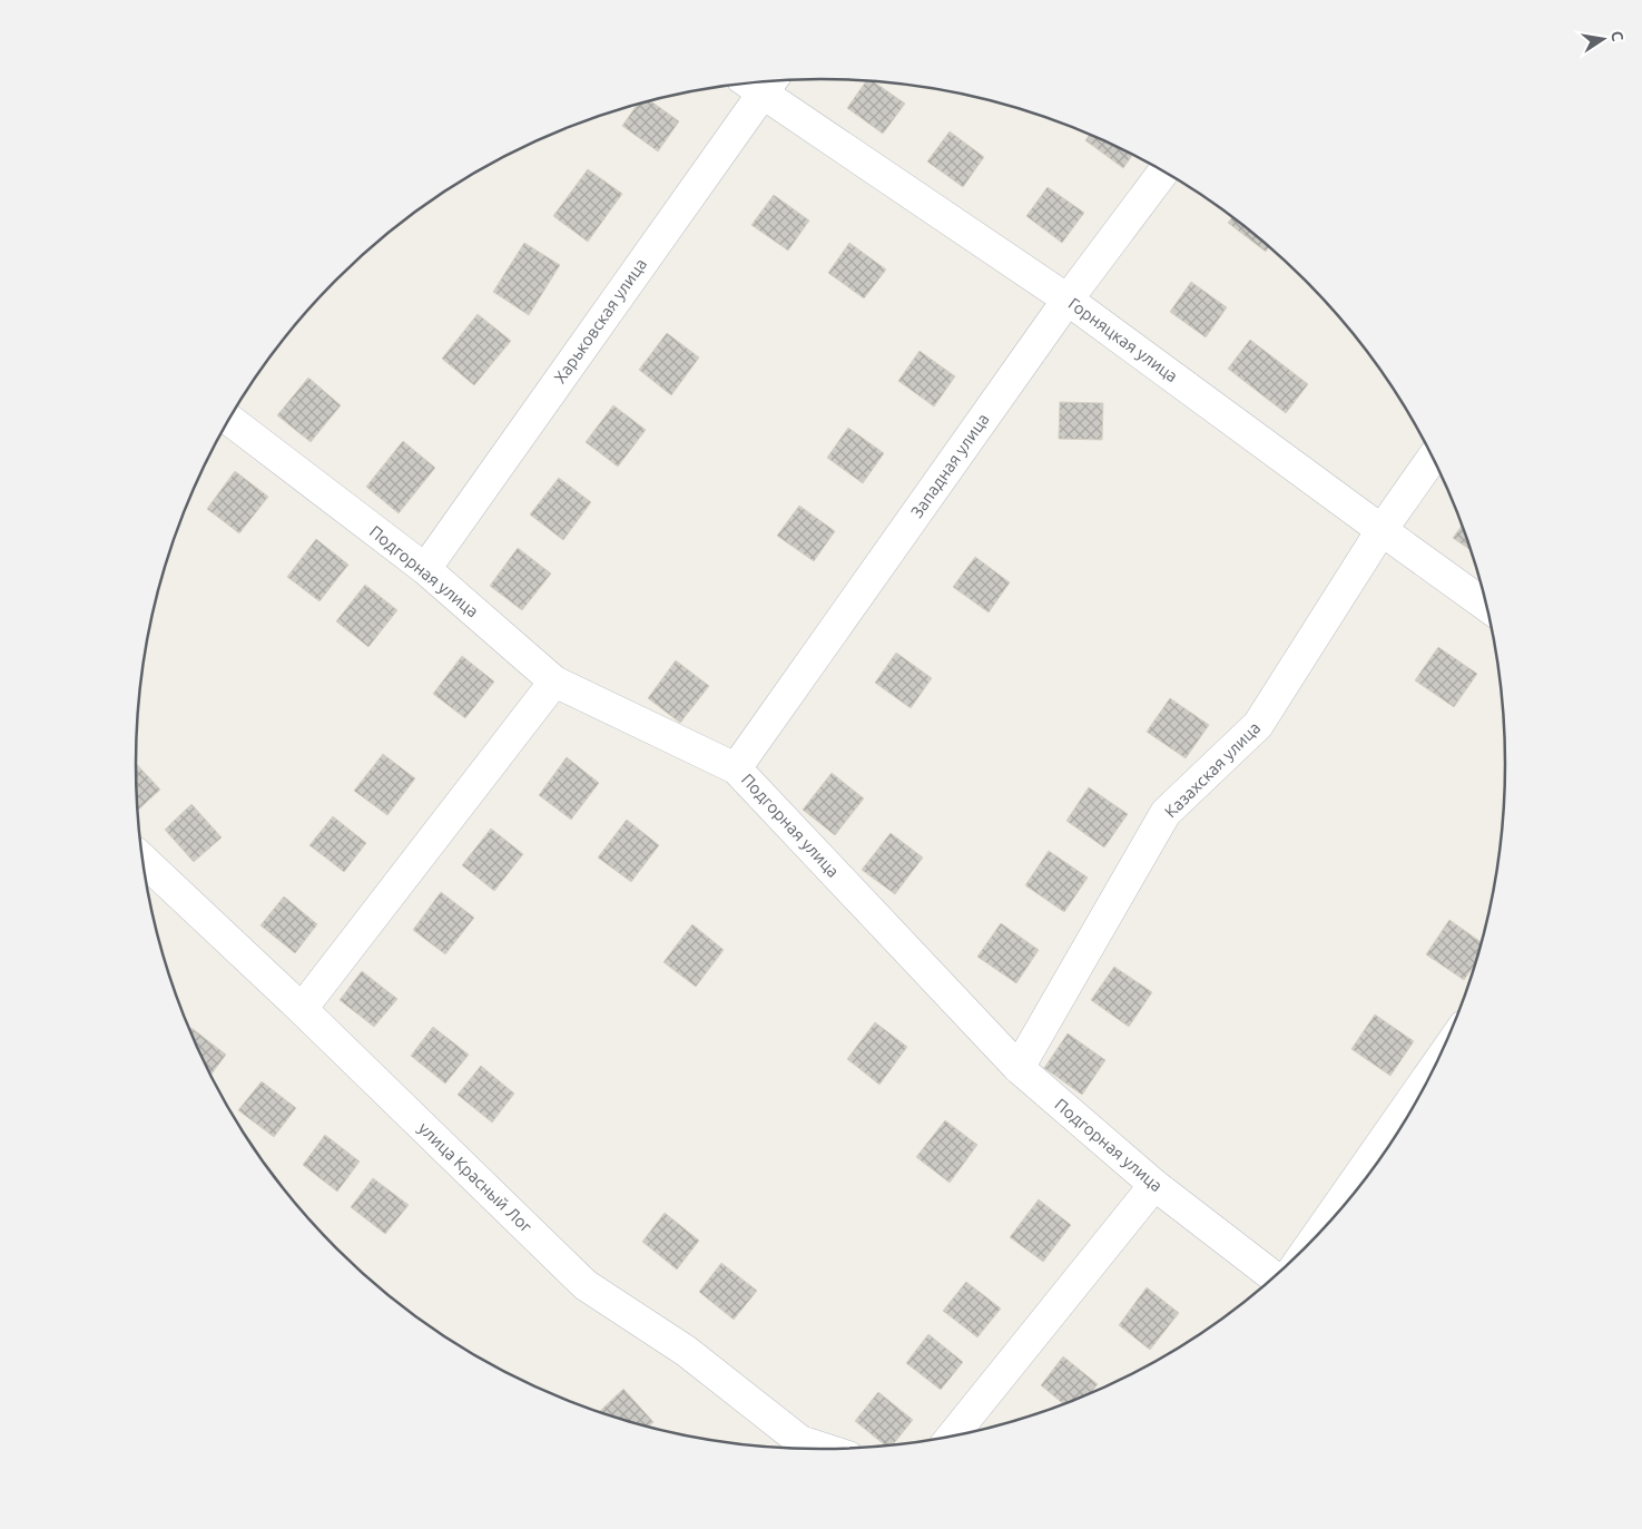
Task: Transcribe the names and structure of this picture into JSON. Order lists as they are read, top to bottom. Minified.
{"streets":{"street":["Харьковская улица","Горняцкая улица","Западная улица","Подгорная улица","Казахская улица","улица Красный Лог"]},"crossings":[["Харьковская улица","Подгорная улица"],["Горняцкая улица","Западная улица"],["Горняцкая улица","Казахская улица"],["Западная улица","Подгорная улица"],["Подгорная улица","Казахская улица"]],"north":"right"}
